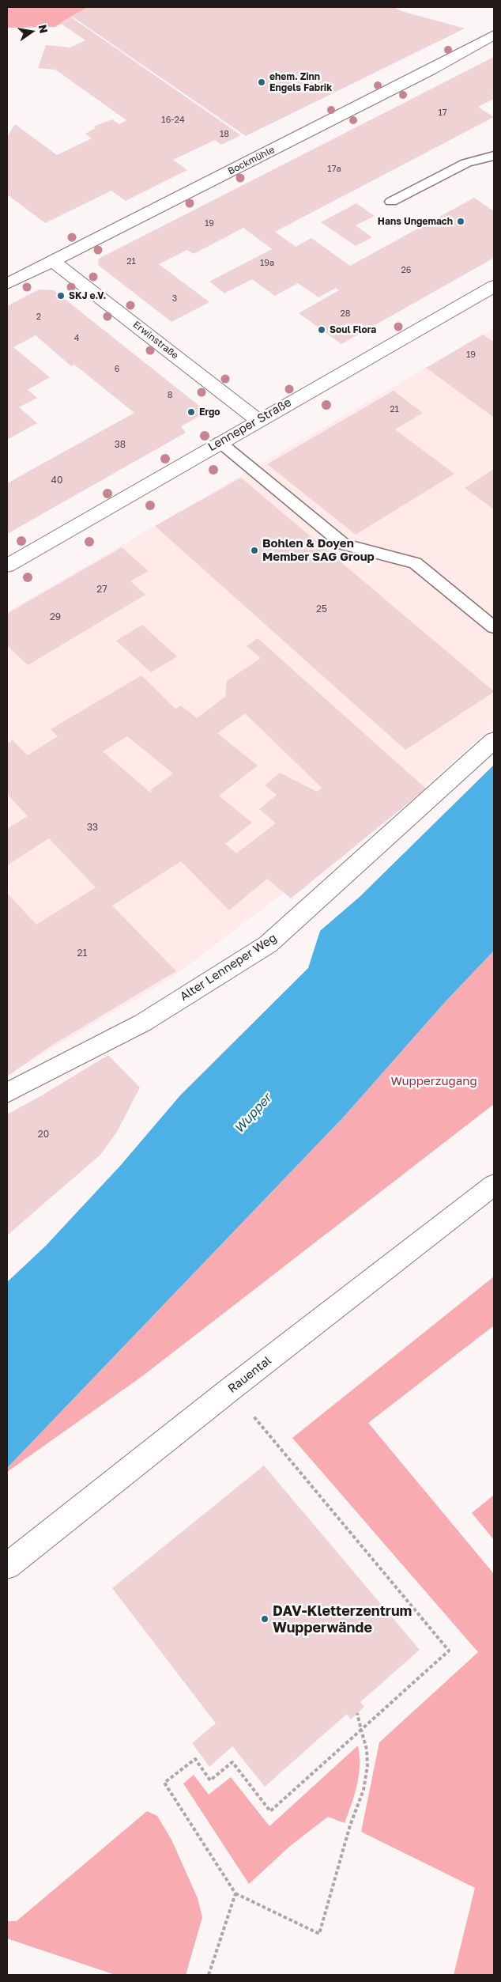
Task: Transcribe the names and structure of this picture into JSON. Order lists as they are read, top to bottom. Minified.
{"streets":{"street":["Bockmühle","Erwinstraße","Lenneper Straße","Alter Lenneper Weg","Rauental"]},"crossings":[["Bockmühle","Erwinstraße"],["Erwinstraße","Lenneper Straße"]],"water":["Wupper"],"parks":["Wupperzugang"],"places":["ehem. Zinn Engels Fabrik","Hans Ungemach","SKJ e.V.","Soul Flora","Ergo","Bohlen & Doyen Member SAG Group","DAV-Kletterzentrum Wupperwände"],"house_numbers":["17","16-24","18","17a","19","21","19a","26","3","28","2","4","19","6","8","21","38","40","27","25","29","33","21","20"],"north":"right"}
